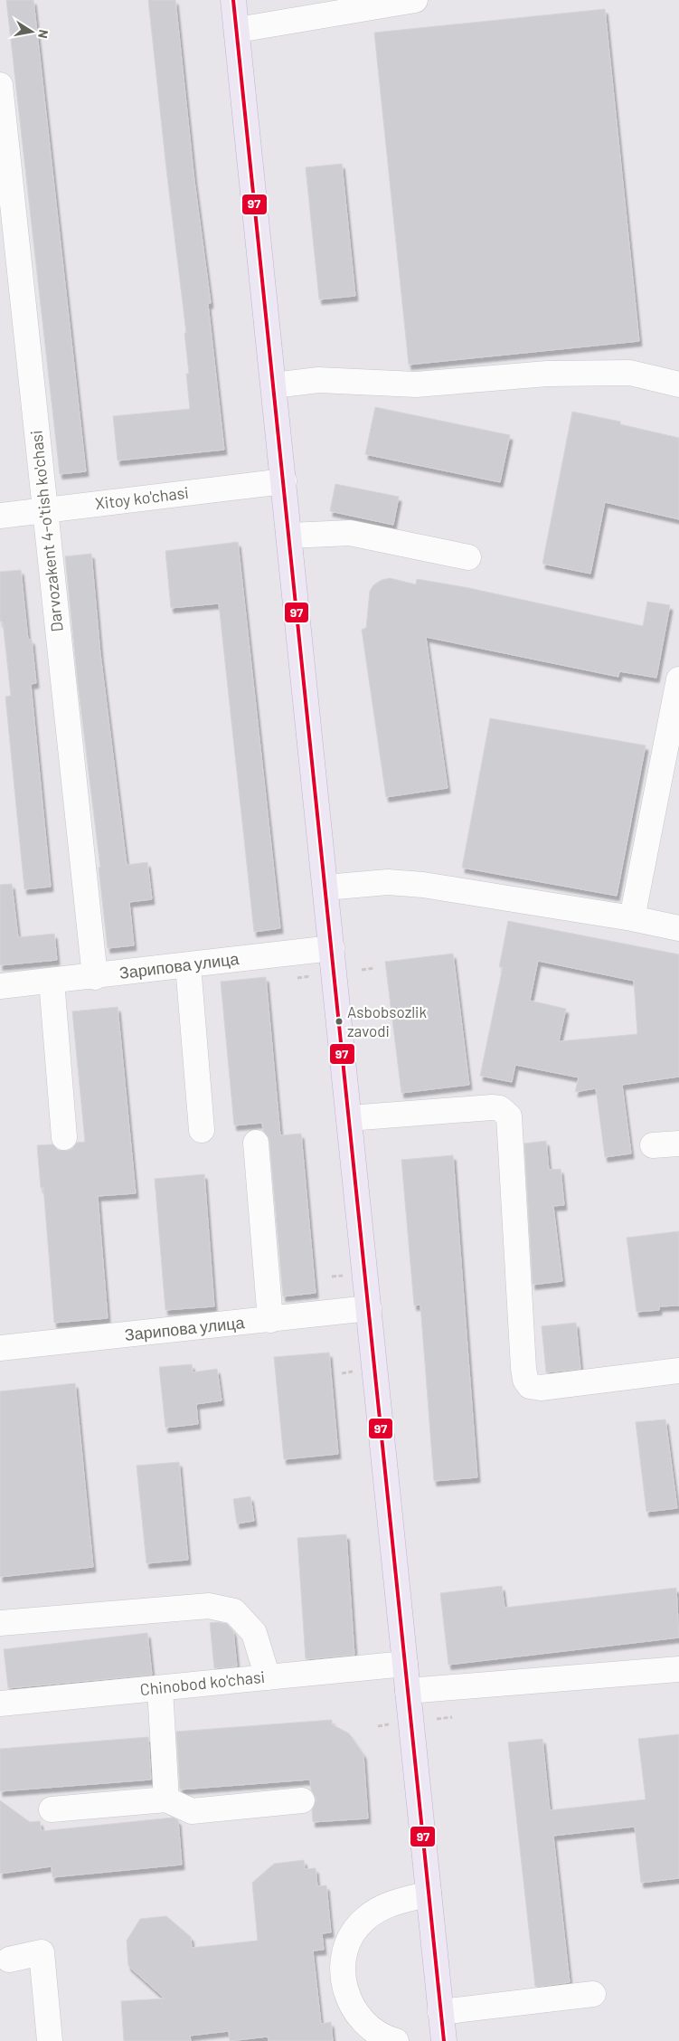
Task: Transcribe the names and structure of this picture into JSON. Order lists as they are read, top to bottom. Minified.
{"streets":{"street":["Xitoy ko'chasi","Darvozakent 4-o'tish ko'chasi","Зарипова улица","Chinobod ko'chasi"]},"crossings":[["Xitoy ko'chasi","Darvozakent 4-o'tish ko'chasi"],["Darvozakent 4-o'tish ko'chasi","Зарипова улица"]],"places":["Asbobsozlik zavodi"],"lines":["transit line 97"],"north":"right"}
